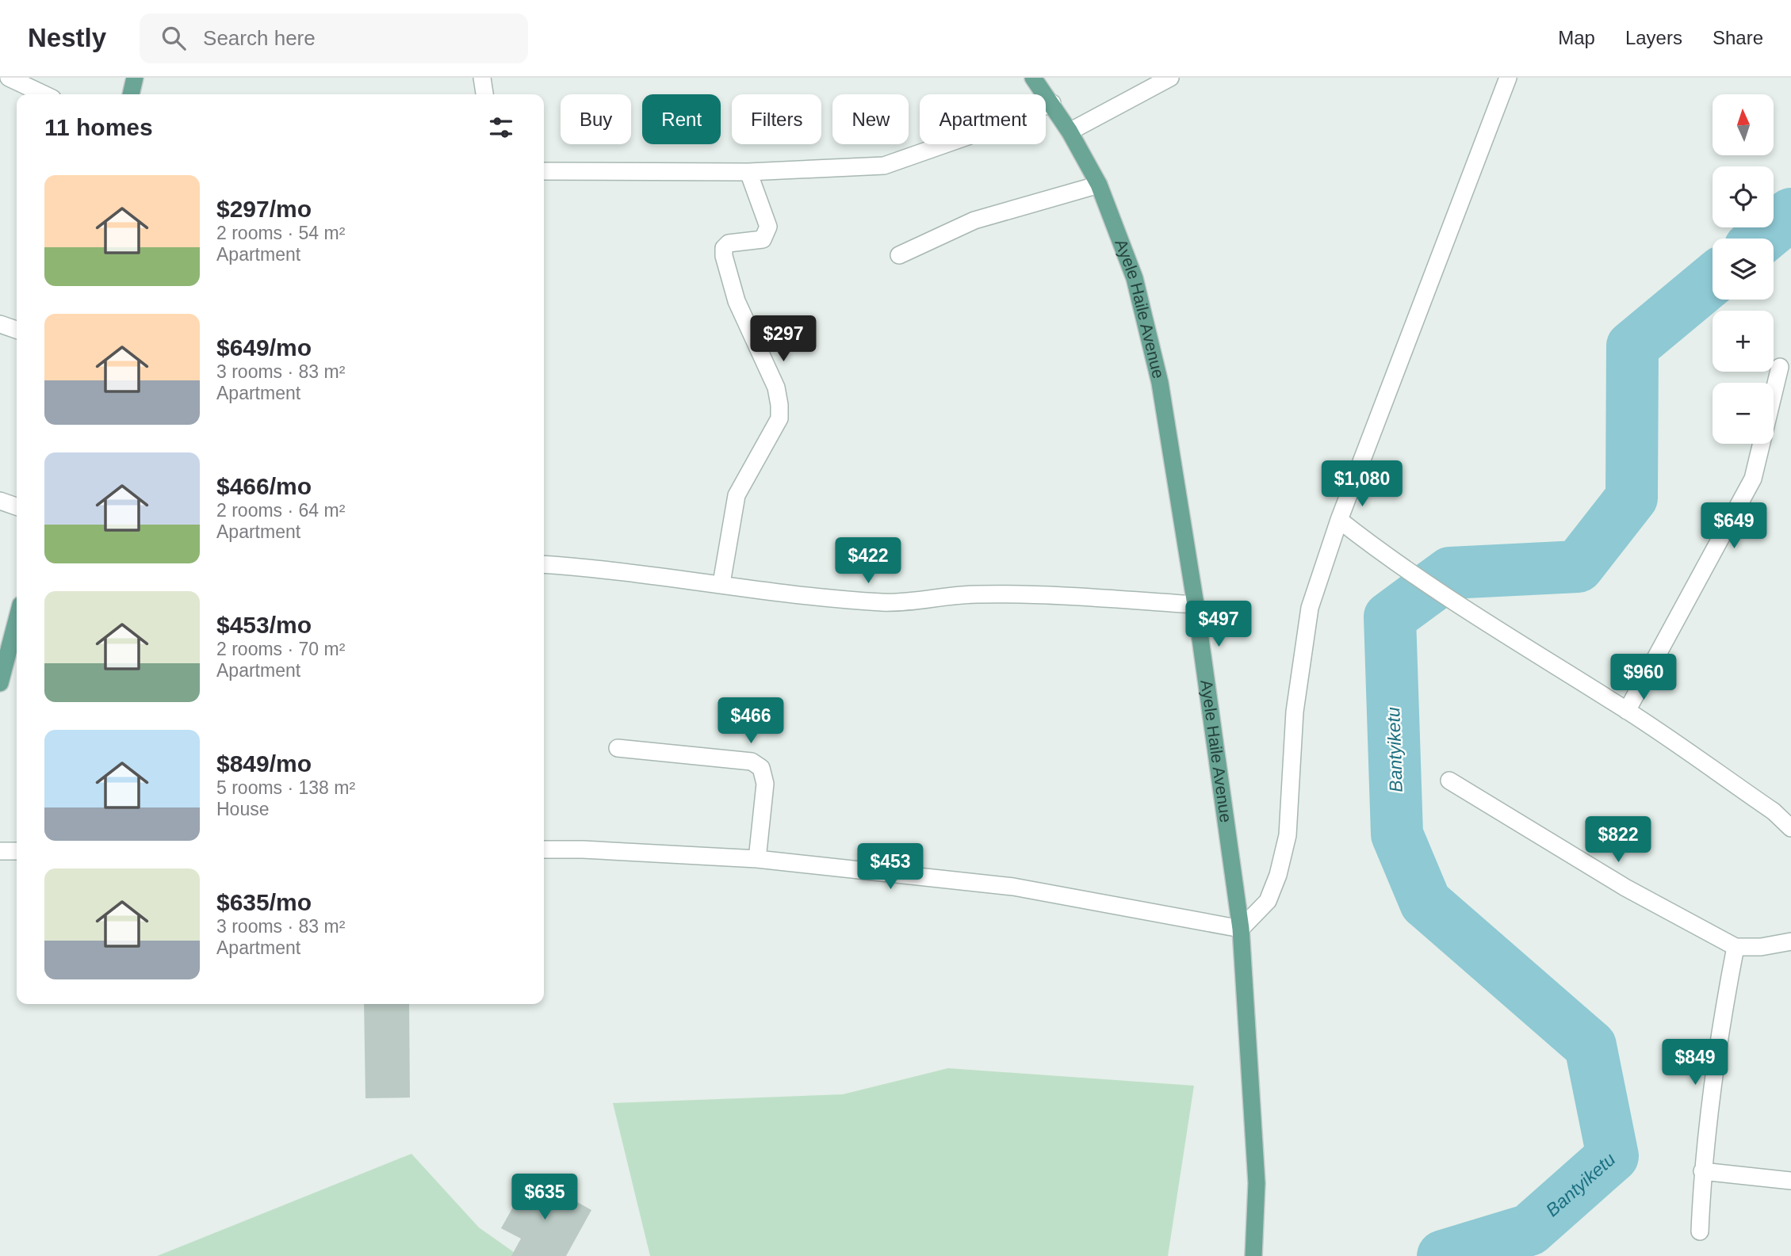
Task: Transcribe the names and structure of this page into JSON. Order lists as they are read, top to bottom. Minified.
{"streets":{"main road":["Ayele Haile Avenue"]},"water":["Bantyiketu"],"north":"top","page":{"header":"Nestly","search":"Search here","nav":["Map","Layers","Share"],"map_buttons":["+","−"],"chip":["Buy","Rent","Filters","New","Apartment"],"heading":"11 homes","list":[{"name":"$297/mo","note":"2 rooms · 54 m² · Apartment"},{"name":"$649/mo","note":"3 rooms · 83 m² · Apartment"},{"name":"$466/mo","note":"2 rooms · 64 m² · Apartment"},{"name":"$453/mo","note":"2 rooms · 70 m² · Apartment"},{"name":"$849/mo","note":"5 rooms · 138 m² · House"},{"name":"$635/mo","note":"3 rooms · 83 m² · Apartment"}],"price":["$297","$1,080","$649","$422","$497","$960","$466","$822","$453","$849","$635"]}}
